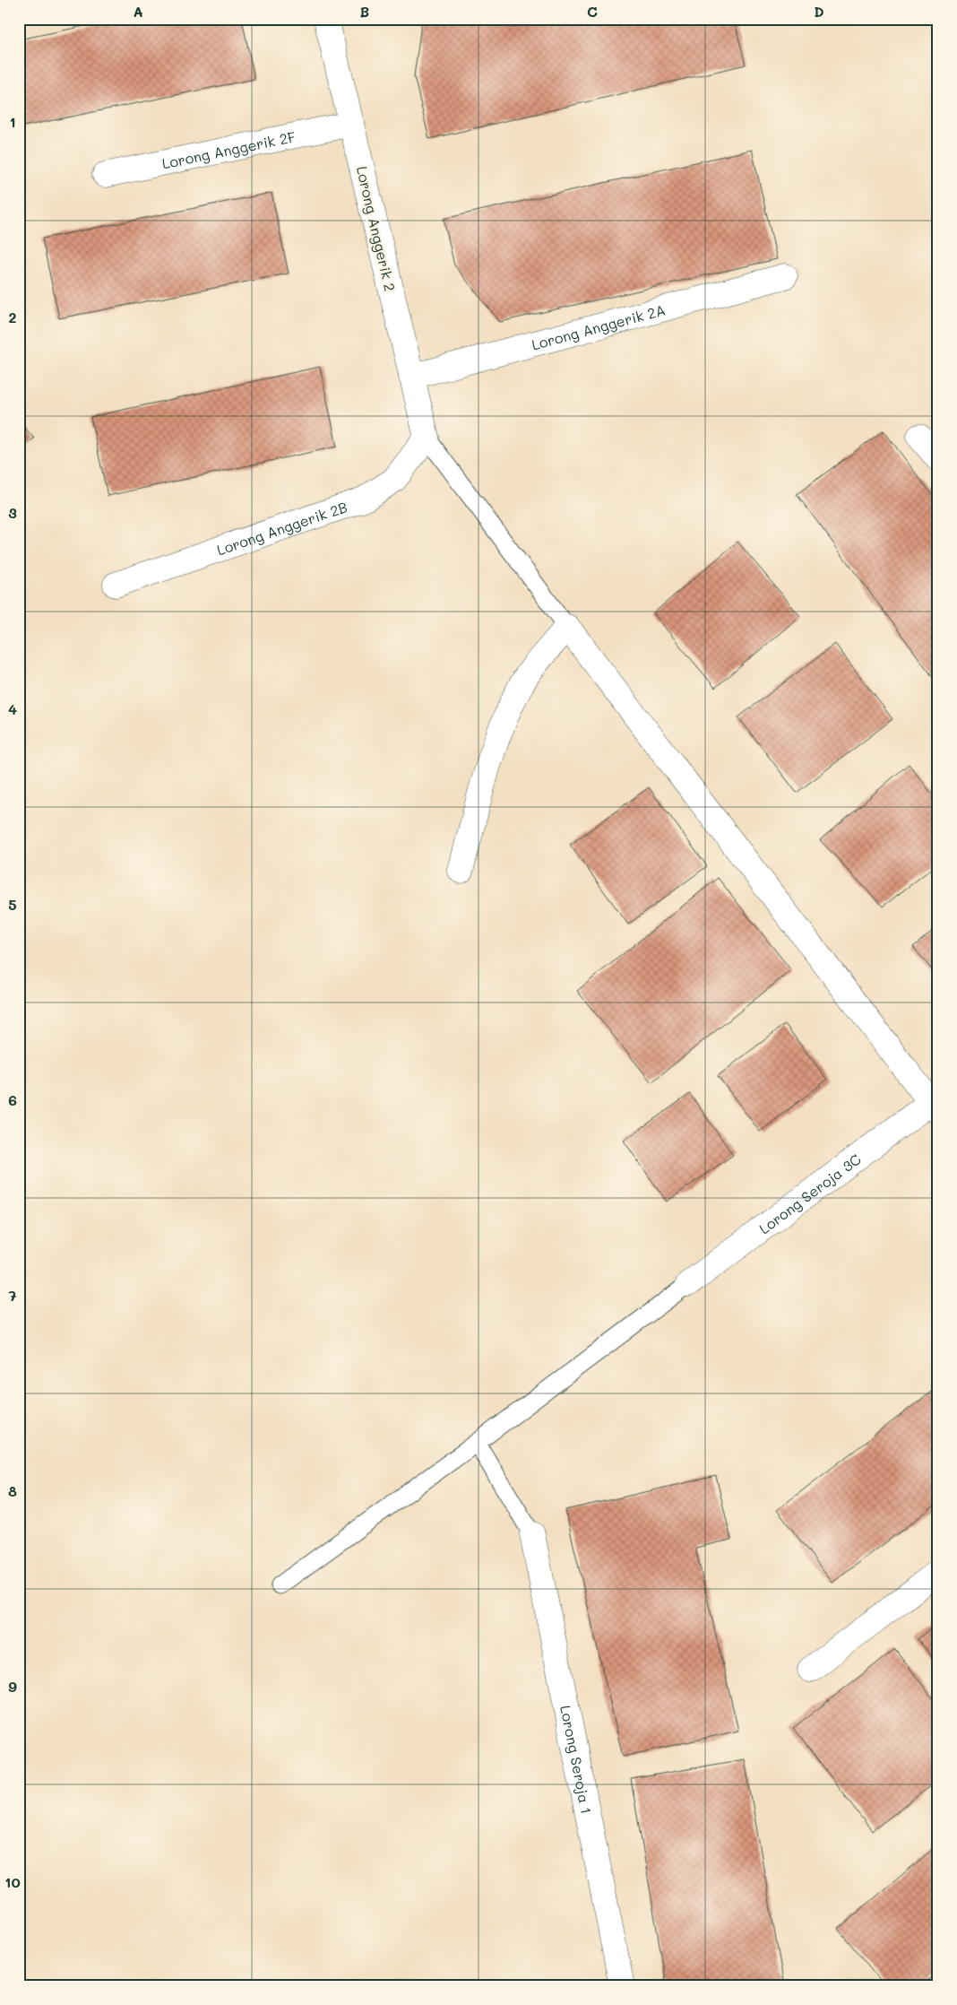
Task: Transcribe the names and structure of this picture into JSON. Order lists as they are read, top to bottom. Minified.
{"streets":{"street":["Lorong Anggerik 2F","Lorong Anggerik 2","Lorong Anggerik 2A","Lorong Anggerik 2B","Lorong Seroja 3C","Lorong Seroja 1"]},"crossings":[["Lorong Anggerik 2F","Lorong Anggerik 2"],["Lorong Anggerik 2","Lorong Anggerik 2A"],["Lorong Anggerik 2","Lorong Anggerik 2B"]],"grid":{"columns":["A","B","C","D"],"rows":["1","2","3","4","5","6","7","8","9","10"]}}
